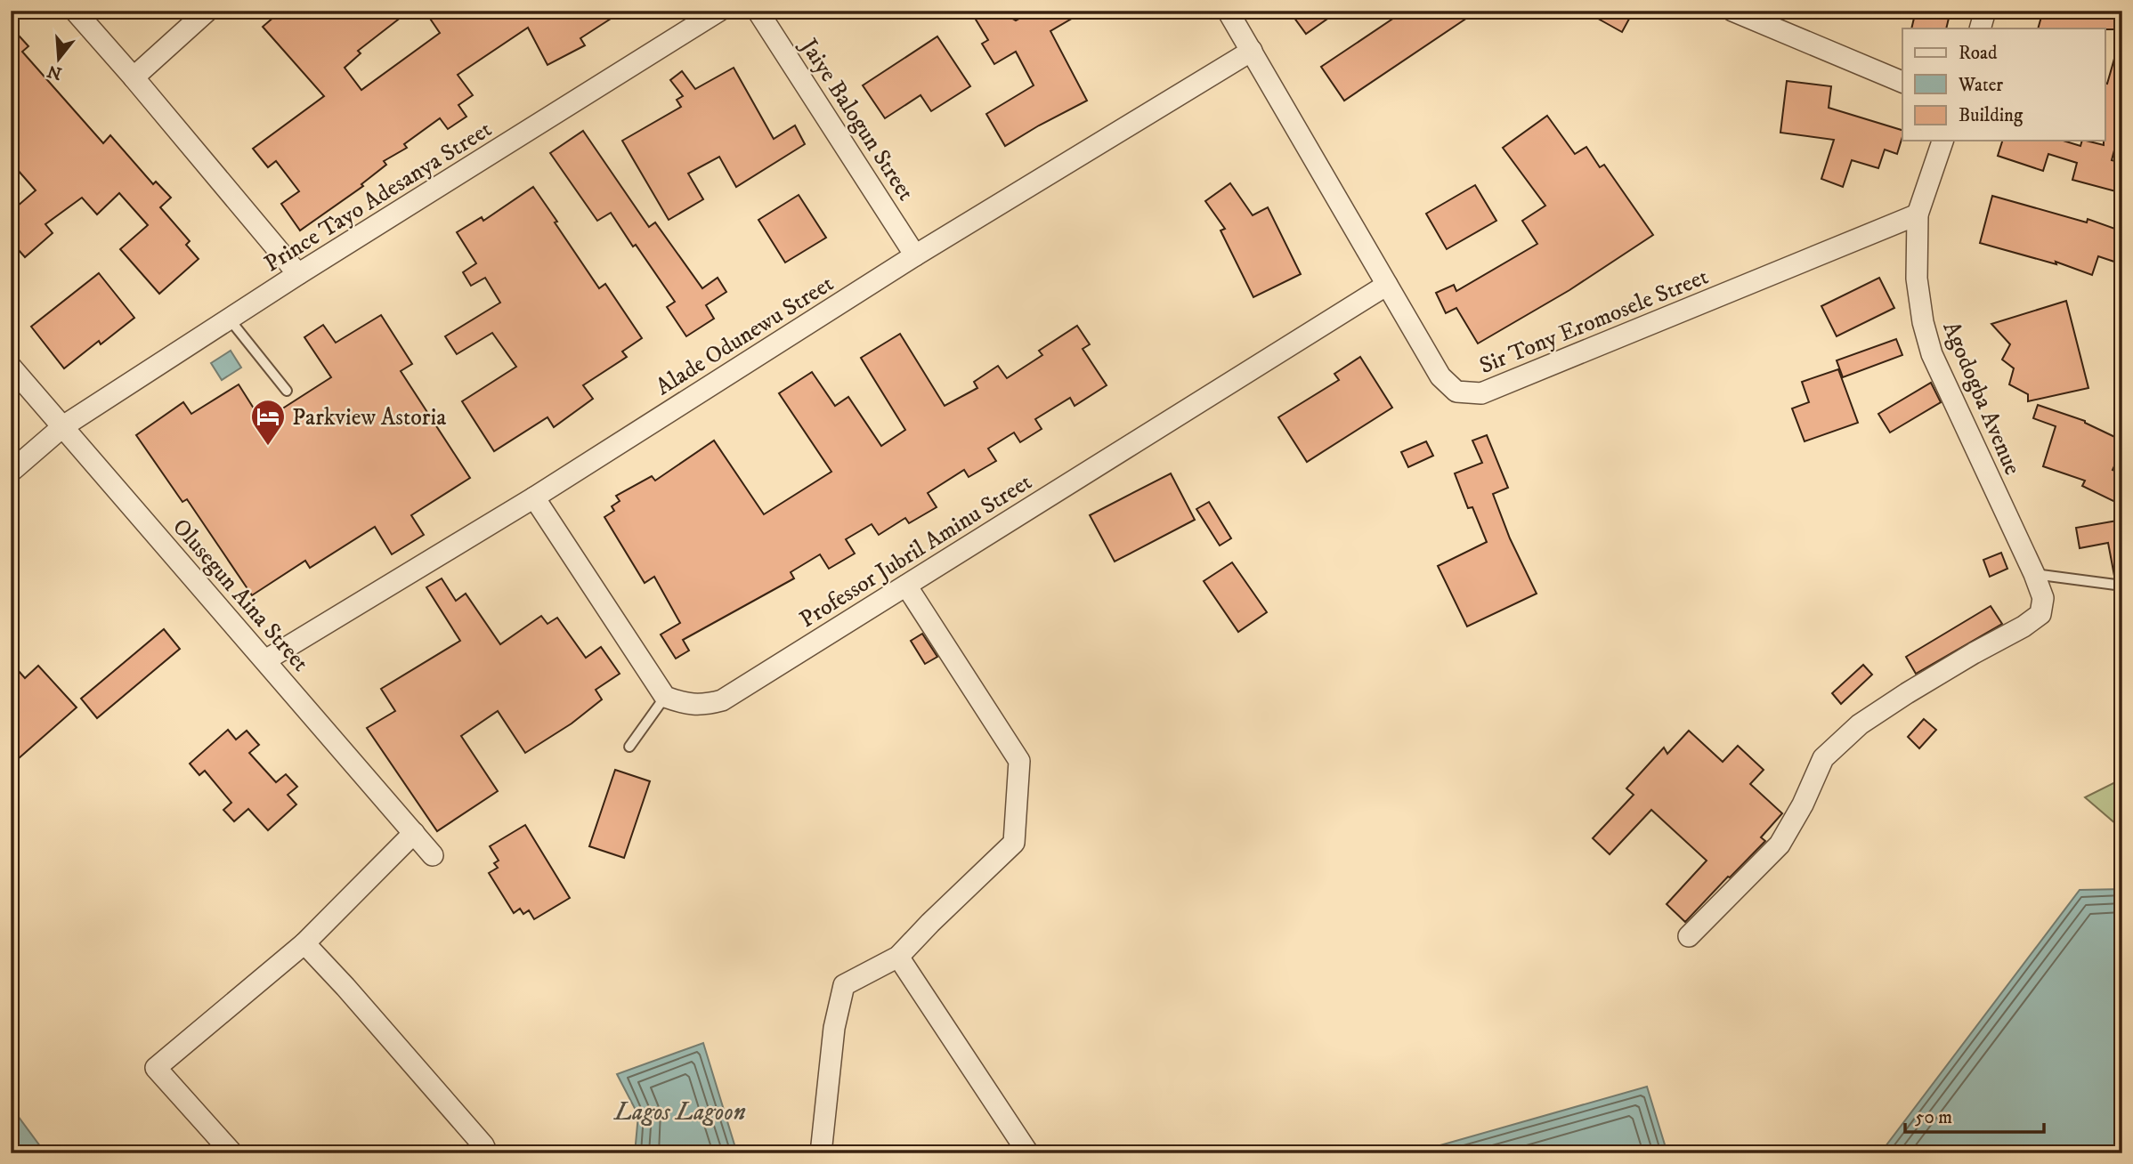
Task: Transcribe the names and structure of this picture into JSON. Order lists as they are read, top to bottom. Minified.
{"streets":{"street":["Jaiye Balogun Street","Prince Tayo Adesanya Street","Sir Tony Eromosele Street","Alade Odunewu Street","Agodogba Avenue","Professor Jubril Aminu Street","Olusegun Aina Street"]},"crossings":[["Jaiye Balogun Street","Alade Odunewu Street"],["Prince Tayo Adesanya Street","Olusegun Aina Street"],["Sir Tony Eromosele Street","Alade Odunewu Street"],["Sir Tony Eromosele Street","Agodogba Avenue"],["Sir Tony Eromosele Street","Professor Jubril Aminu Street"],["Alade Odunewu Street","Olusegun Aina Street"]],"water":["Lagos Lagoon"],"places":{"hotel":["Parkview Astoria"]},"legend":["Road","Water","Building"],"scale_bar":"50 m","north":"bottom"}
